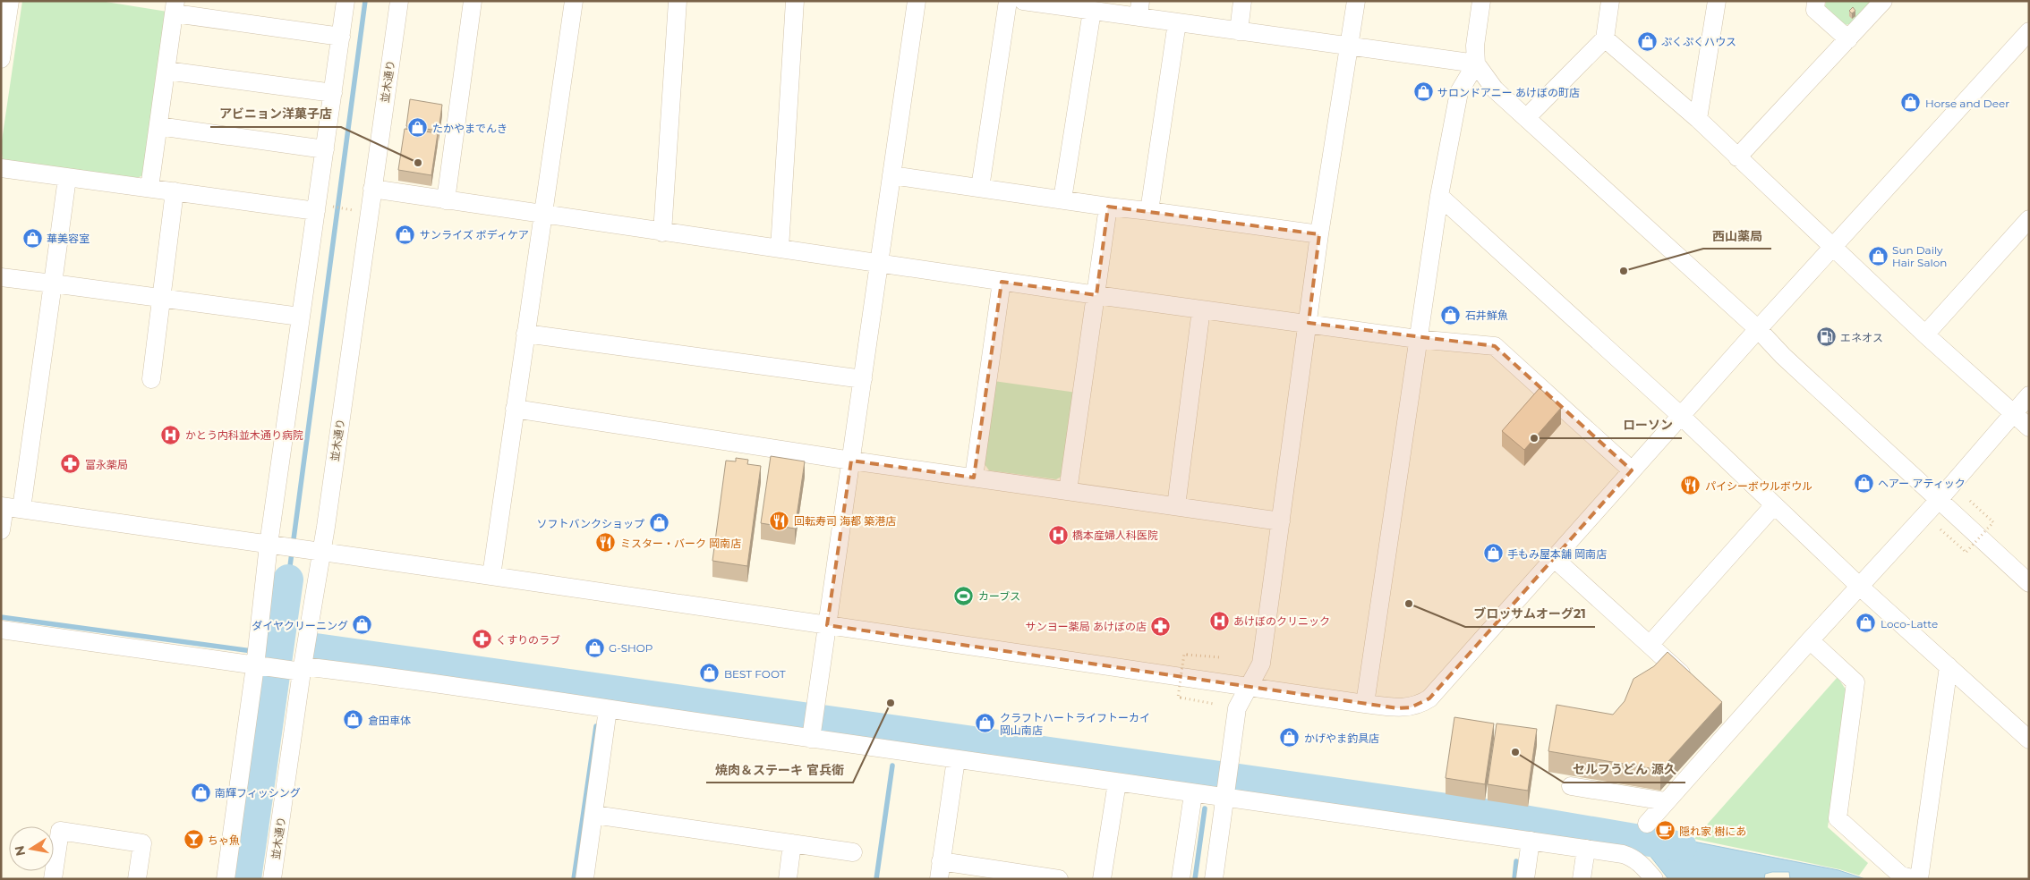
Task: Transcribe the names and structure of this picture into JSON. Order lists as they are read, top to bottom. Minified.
{"streets":{"street":["並木通り"]},"places":{"shop":["ぷくぷくハウス","サロンドアニー あけぼの町店","Horse and Deer","たかやまでんき","サンライズ ボディケア","華美容室","Sun Daily Hair Salon","石井鮮魚","ヘアー アティック","ソフトバンクショップ","手もみ屋本舗 岡南店","Loco-Latte","ダイヤクリーニング","G-SHOP","BEST FOOT","倉田車体","クラフトハートライフトーカイ 岡山南店","かげやま釣具店","南輝フィッシング"],"other":["アビニョン洋菓子店","西山薬局","ローソン","ブロッサムオーグ21","焼肉＆ステーキ 官兵衛","セルフうどん 源久"],"fuel station":["エネオス"],"hospital":["かとう内科並木通り病院","橋本産婦人科医院","あけぼのクリニック"],"pharmacy":["富永薬局","サンヨー薬局 あけぼの店","くすりのラブ"],"restaurant":["パイシーボウルボウル","回転寿司 海都 築港店","ミスター・バーク 岡南店"],"sports":["カーブス"],"cafe":["隠れ家 樹にあ"],"bar":["ちゃ魚"]},"north":"left"}
